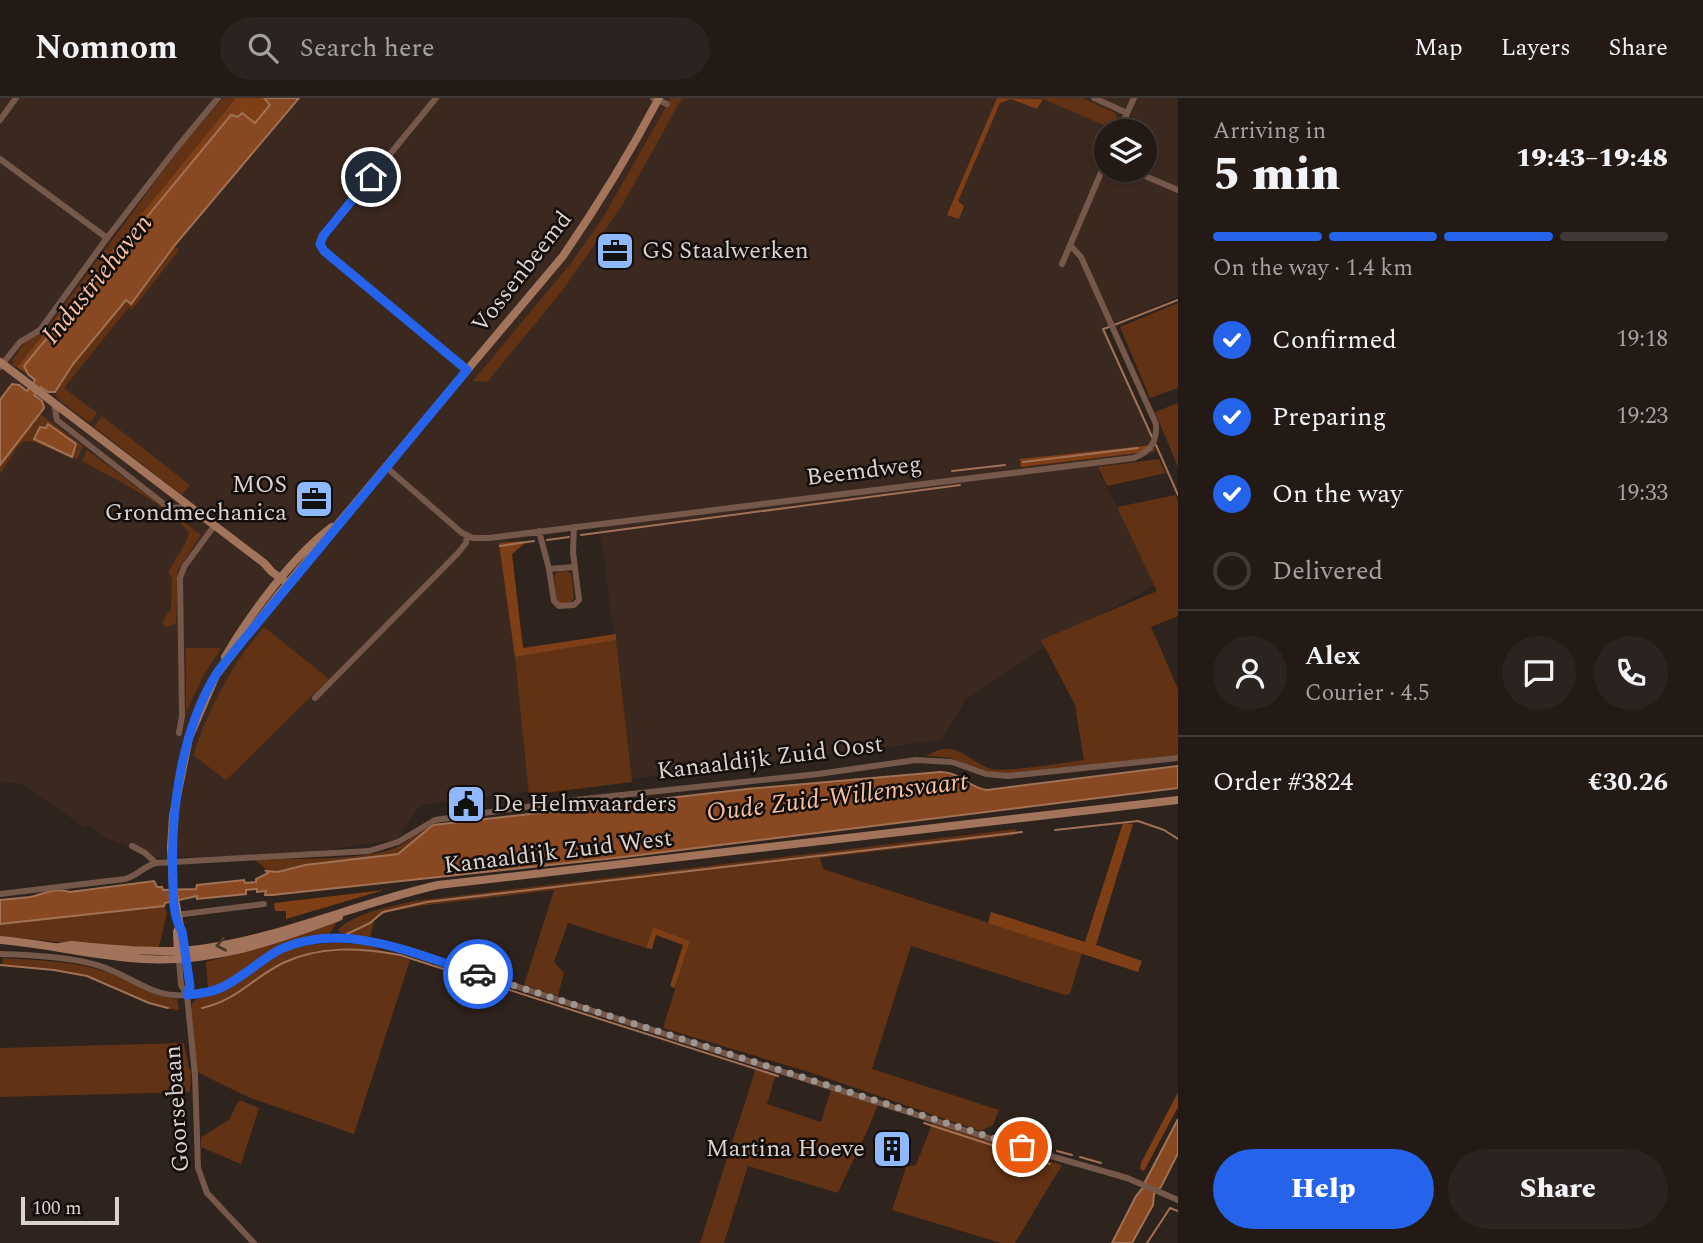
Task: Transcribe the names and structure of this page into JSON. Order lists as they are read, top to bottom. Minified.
{"streets":{"main road":["Vossenbeemd","Kanaaldijk Zuid West"],"street":["Beemdweg","Kanaaldijk Zuid Oost","Goorsebaan"]},"crossings":[["Vossenbeemd","Kanaaldijk Zuid Oost"],["Vossenbeemd","Kanaaldijk Zuid West"],["Vossenbeemd","Goorsebaan"],["Kanaaldijk Zuid West","Goorsebaan"]],"water":["Industriehaven","Oude Zuid-Willemsvaart"],"places":{"office":["GS Staalwerken","MOS Grondmechanica"],"public building":["De Helmvaarders"],"building":["Martina Hoeve"]},"scale_bar":"100 m","page":{"header":"Nomnom","search":"Search here","nav":["Map","Layers","Share"],"heading":["5 min","Arriving in","19:43–19:48"],"panel":["Alex","Courier · 4.5","Order #3824","€30.26"],"bar":"On the way · 1.4 km","list":[["Confirmed","19:18"],["Preparing","19:23"],["On the way","19:33"],"Delivered"],"buttons":["Help","Share"],"scale":"100 m"}}
